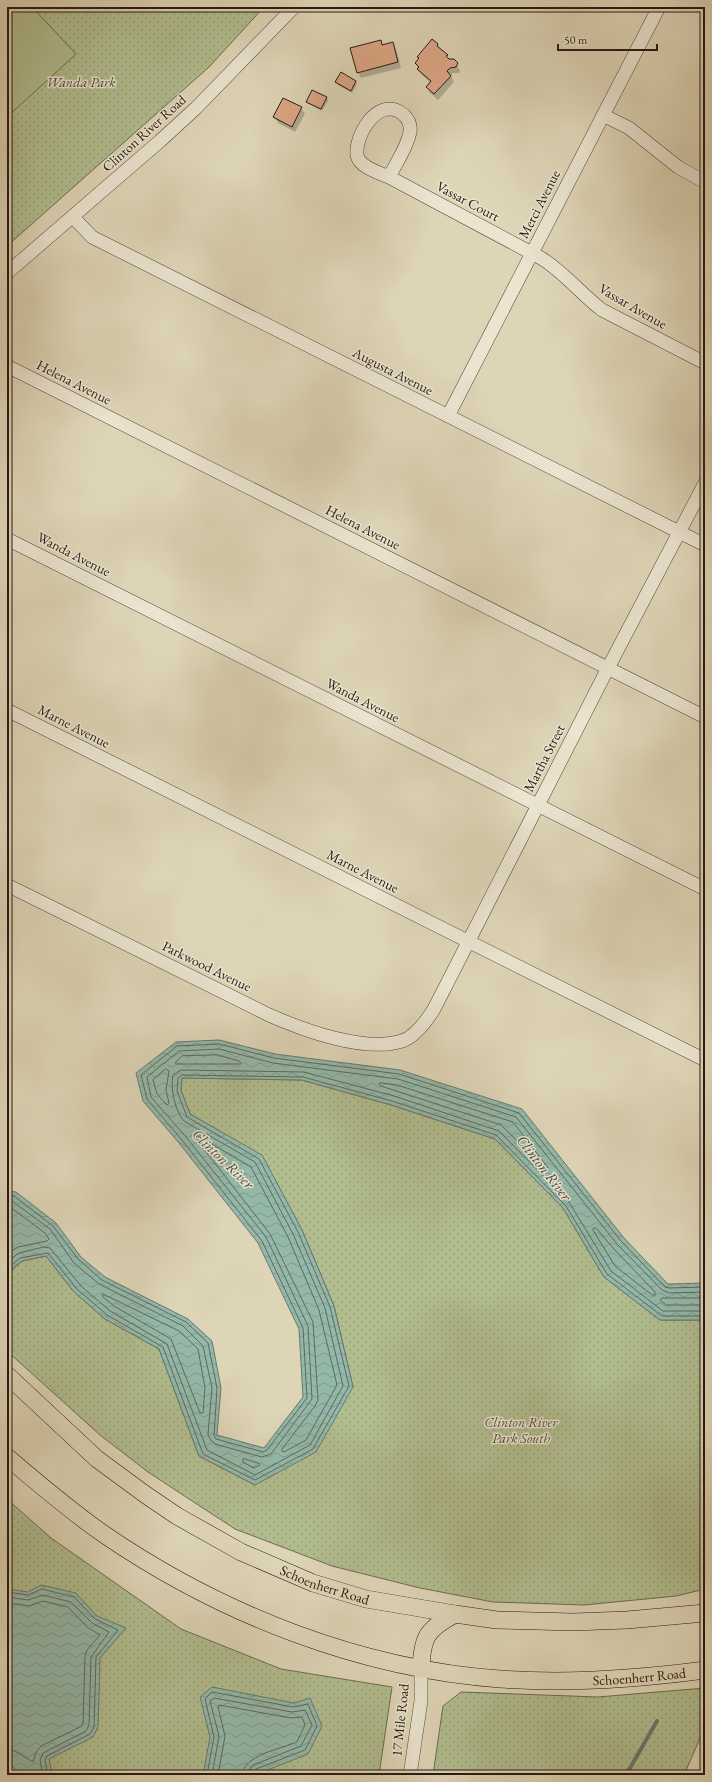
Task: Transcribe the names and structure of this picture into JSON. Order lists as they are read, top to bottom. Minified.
{"streets":{"main road":["Schoenherr Road"],"street":["Clinton River Road","Vassar Court","Merci Avenue","Vassar Avenue","Augusta Avenue","Helena Avenue","Wanda Avenue","Marne Avenue","Martha Street","Parkwood Avenue","17 Mile Road"]},"crossings":[["Clinton River Road","Augusta Avenue"],["Vassar Court","Merci Avenue"],["Vassar Court","Vassar Avenue"],["Merci Avenue","Vassar Avenue"],["Merci Avenue","Augusta Avenue"],["Augusta Avenue","Martha Street"],["Helena Avenue","Martha Street"],["Wanda Avenue","Martha Street"],["Marne Avenue","Martha Street"],["Martha Street","Parkwood Avenue"],["Schoenherr Road","17 Mile Road"]],"water":["Clinton River"],"parks":["Wanda Park","Clinton River Park South"],"scale_bar":"50 m"}
